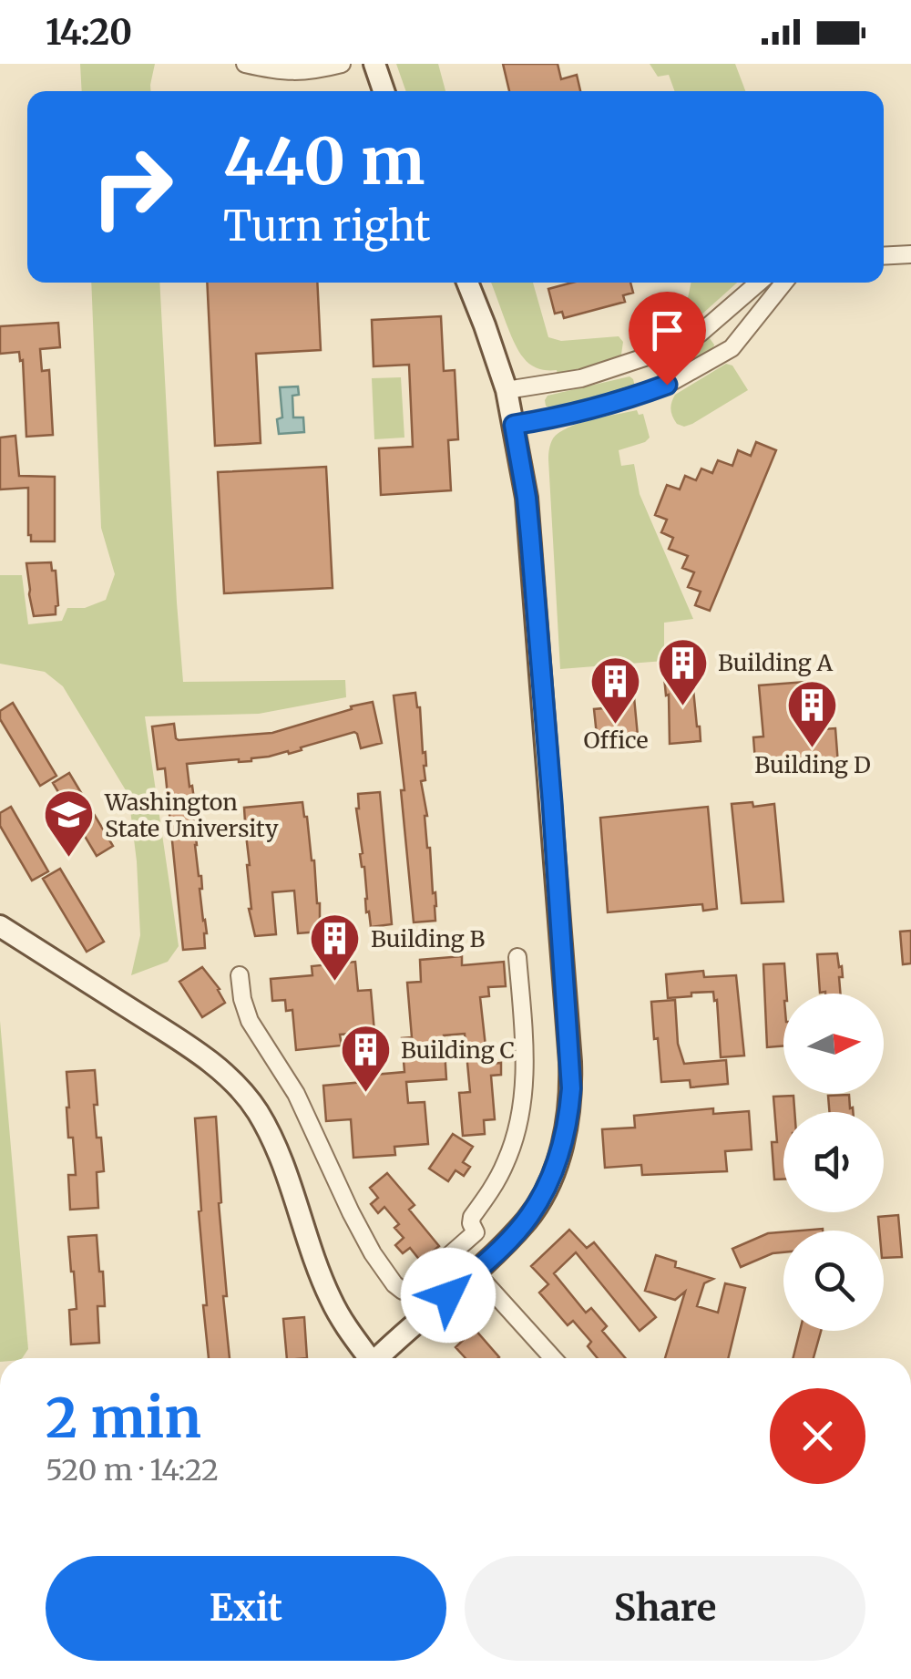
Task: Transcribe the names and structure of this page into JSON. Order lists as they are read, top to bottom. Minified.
{"places":{"building":["Building A","Office","Building D","Building B","Building C"],"school or university":["Washington State University"]},"north":"right","page":{"status":"14:20","turn":["440 m","Turn right"],"heading":["2 min","520 m · 14:22"],"buttons":["Exit","Share"]}}
